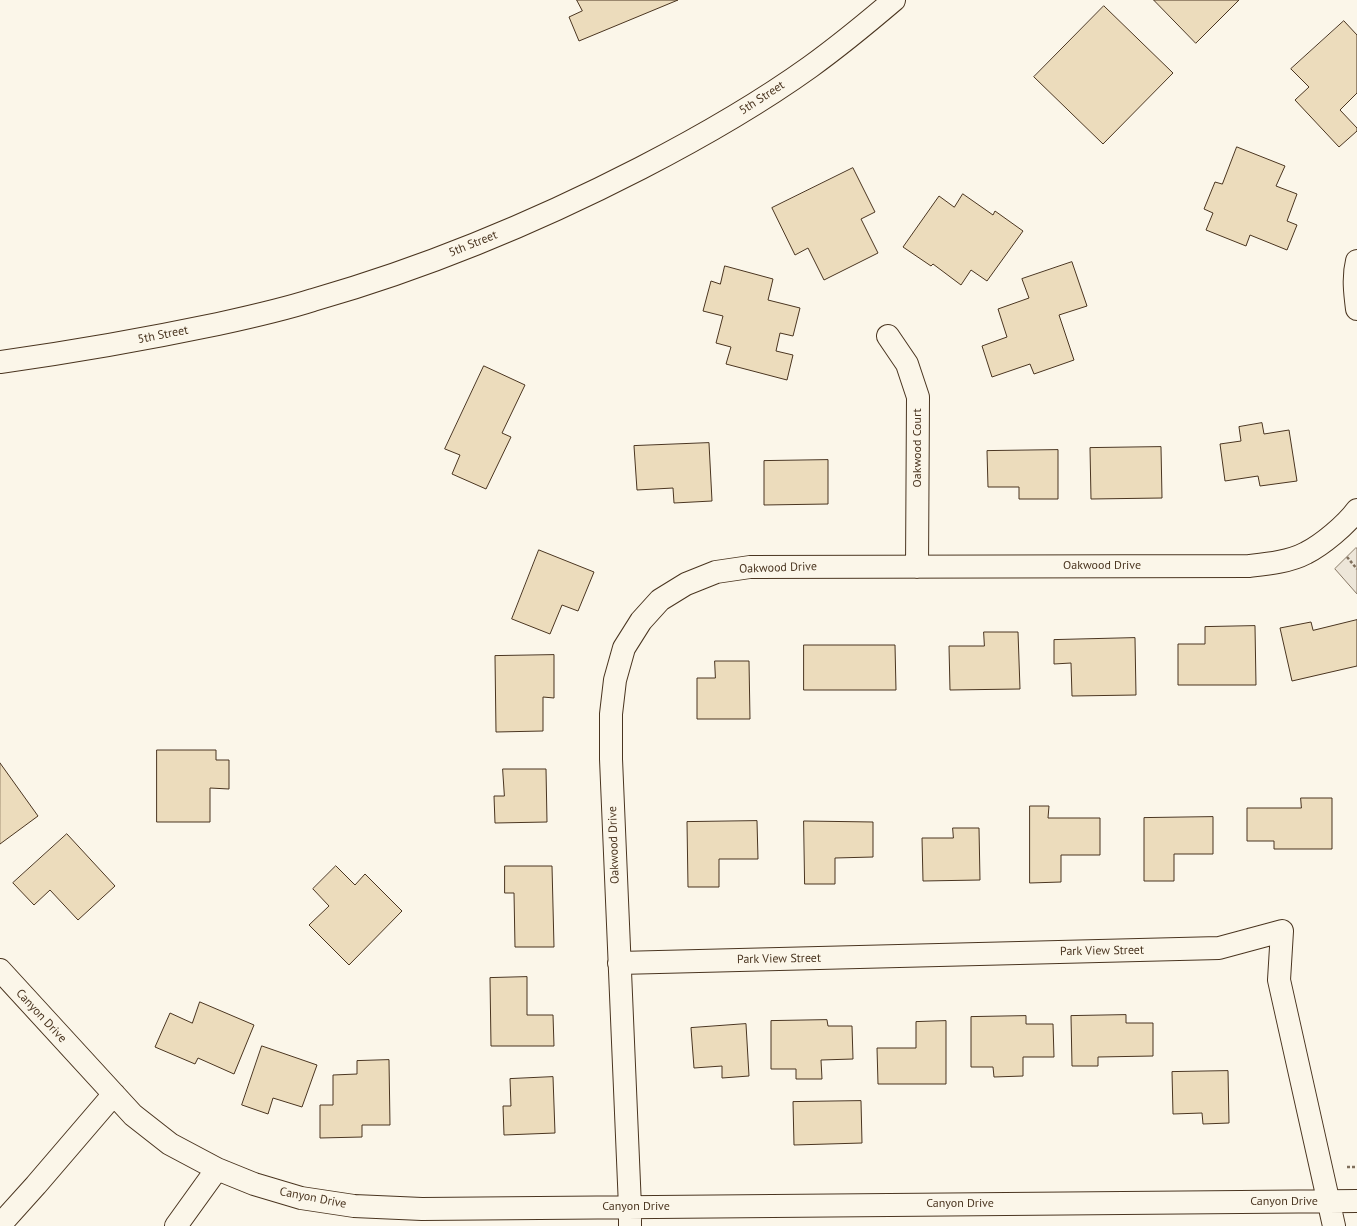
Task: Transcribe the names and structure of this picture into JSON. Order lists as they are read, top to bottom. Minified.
{"streets":{"street":["5th Street","Oakwood Court","Oakwood Drive","Park View Street","Canyon Drive"]},"crossings":[["Oakwood Court","Oakwood Drive"],["Oakwood Drive","Park View Street"],["Oakwood Drive","Canyon Drive"],["Park View Street","Canyon Drive"]]}
